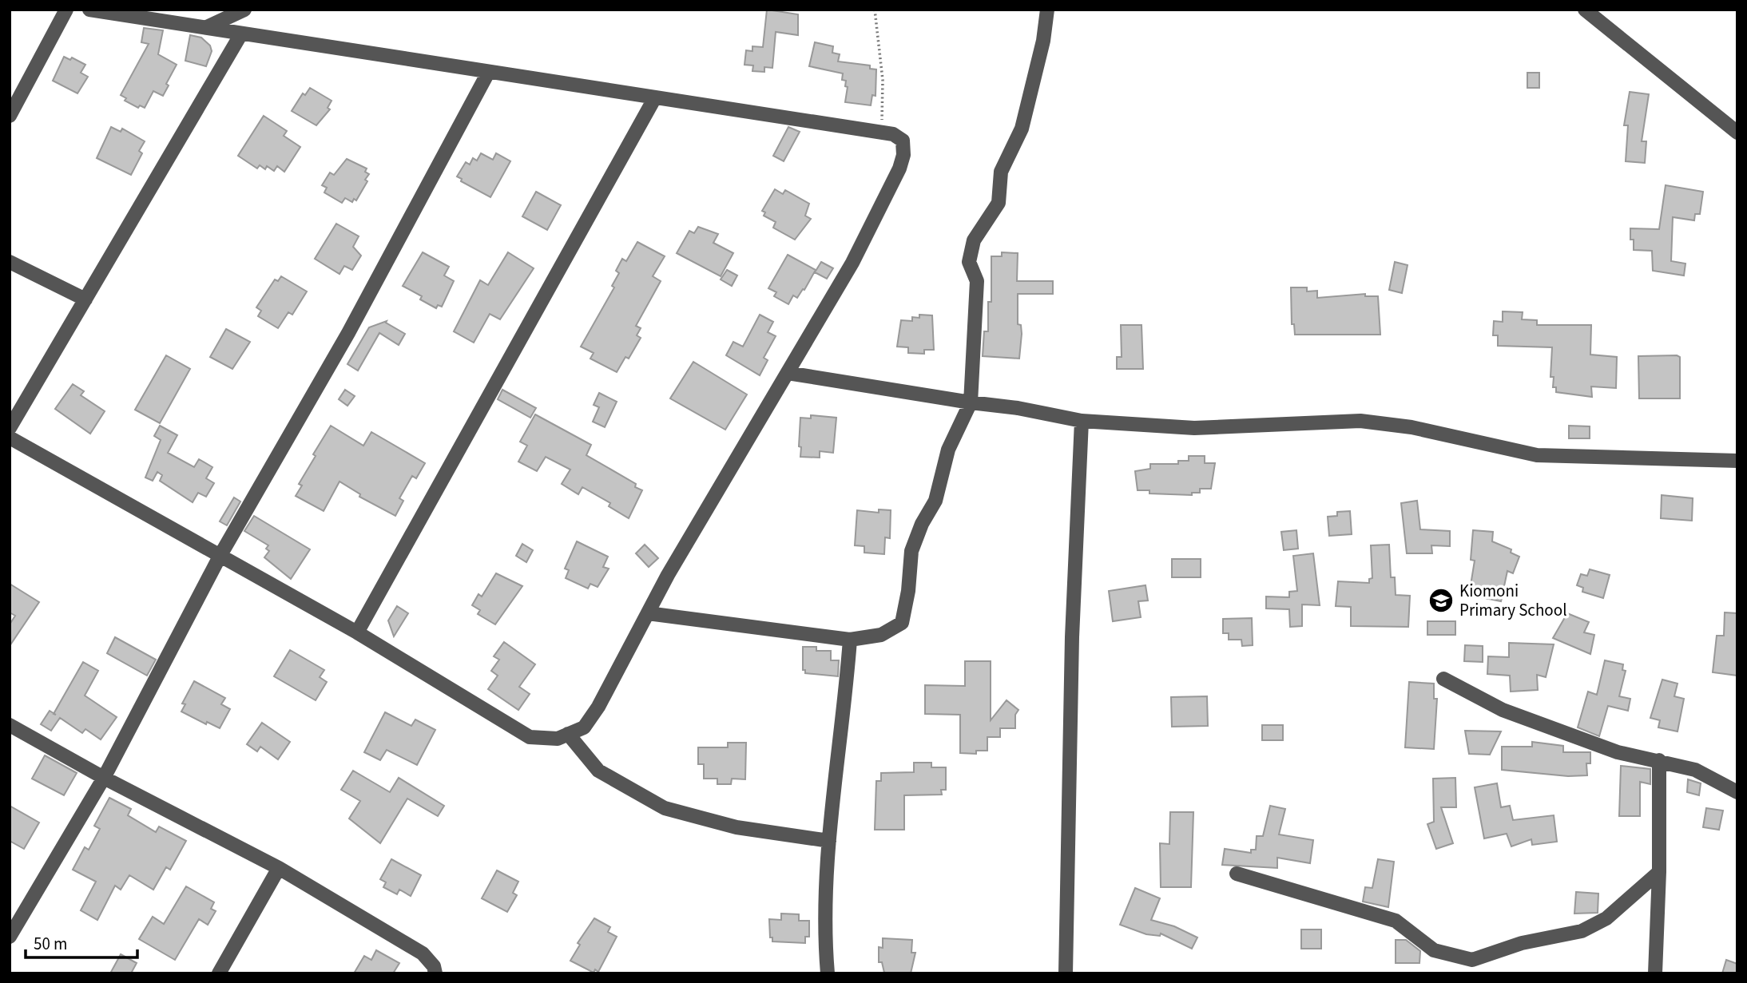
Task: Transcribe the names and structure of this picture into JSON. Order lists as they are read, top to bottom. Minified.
{"places":{"school or university":["Kiomoni Primary School"]},"scale_bar":"50 m"}
